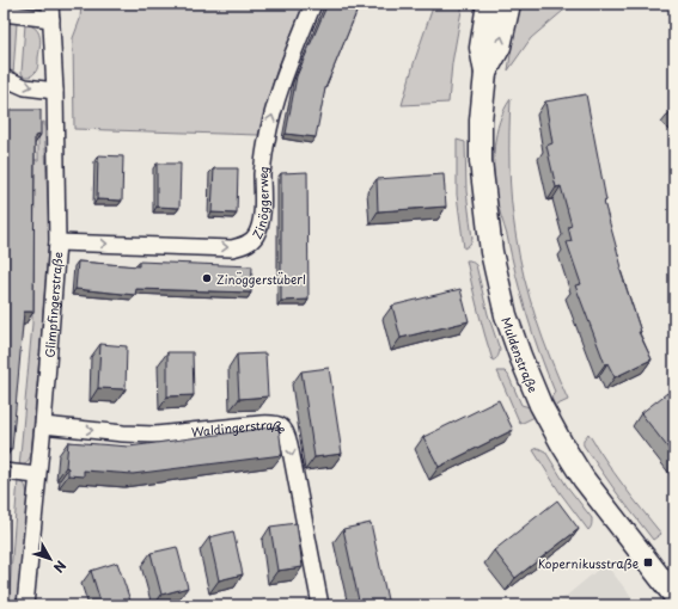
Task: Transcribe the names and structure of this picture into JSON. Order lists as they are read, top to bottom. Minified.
{"streets":{"main road":["Muldenstraße"],"street":["Zinöggerweg","Glimpfingerstraße","Waldingerstraße"]},"crossings":[["Zinöggerweg","Glimpfingerstraße"],["Glimpfingerstraße","Waldingerstraße"]],"places":{"other":["Zinöggerstüberl"],"transit":["Kopernikusstraße"]},"north":"bottom right"}
